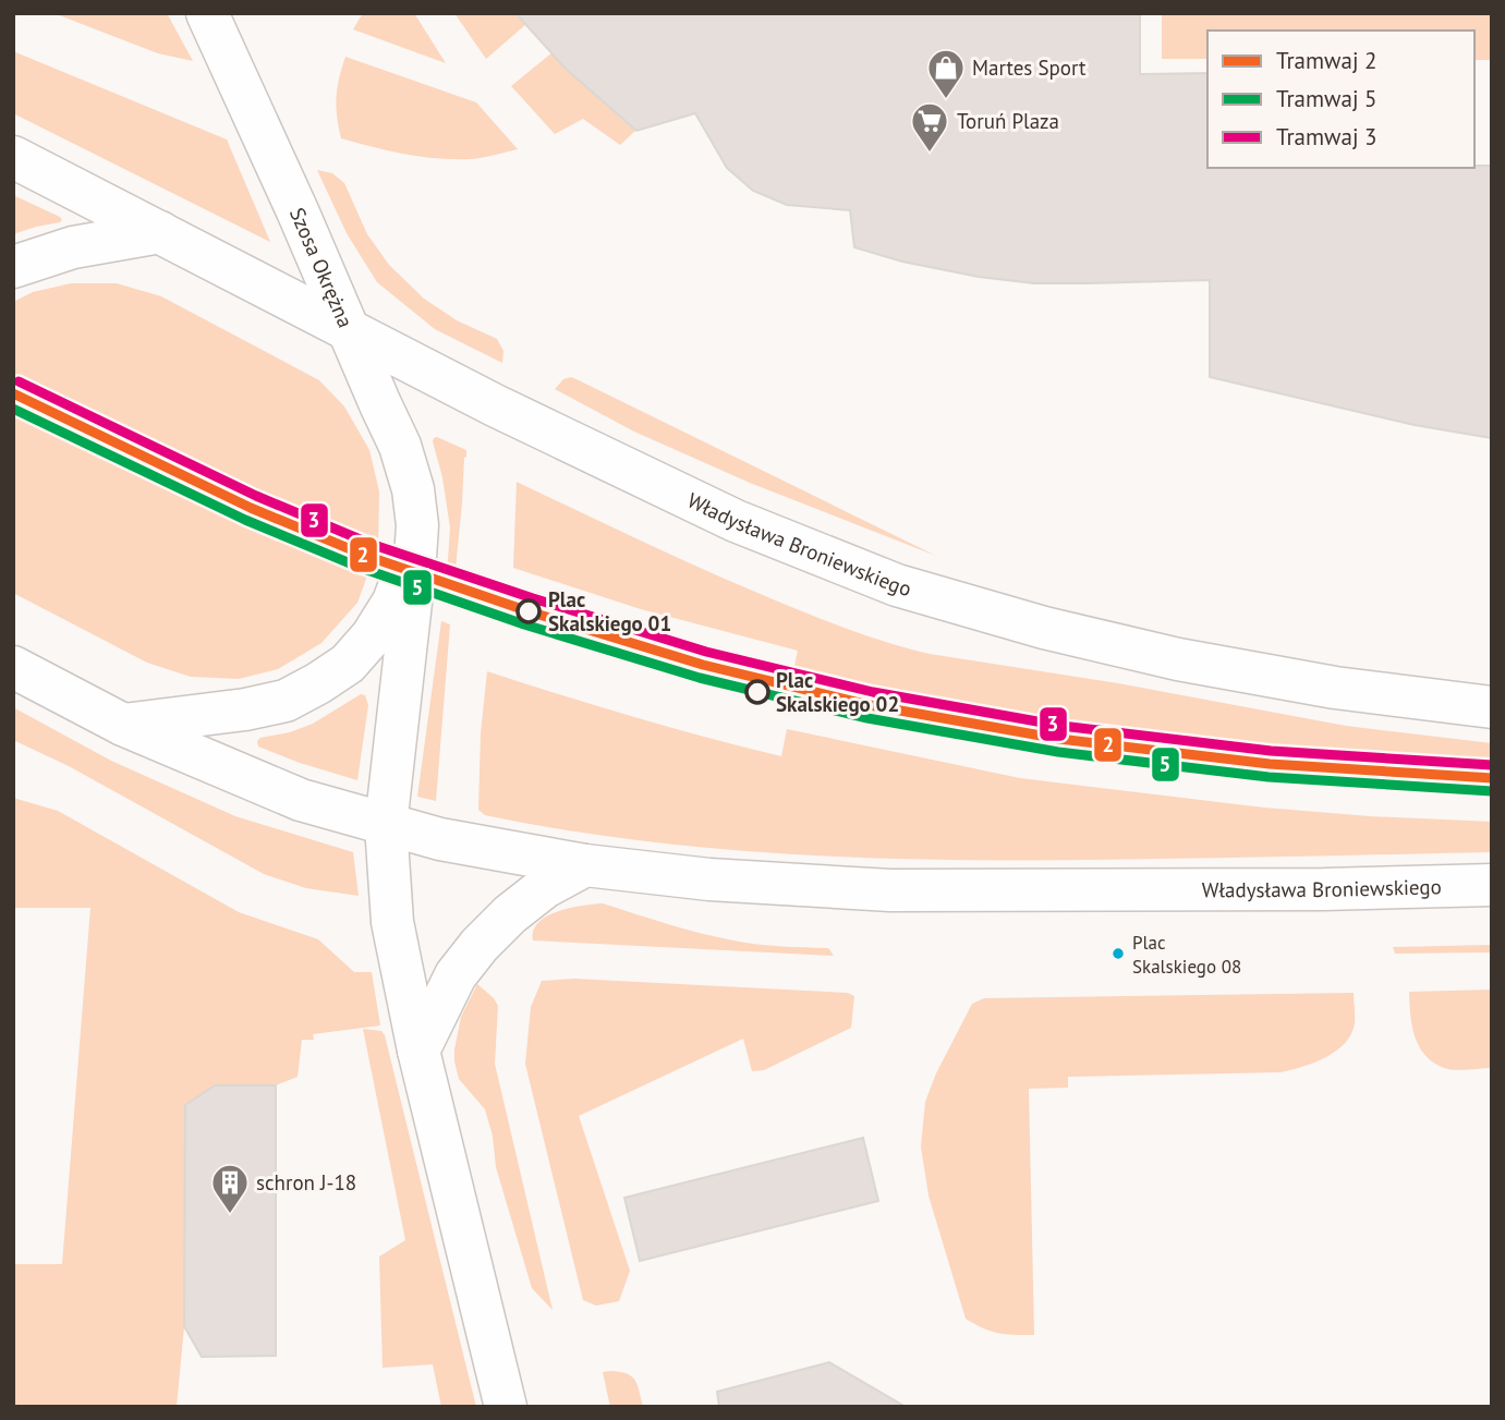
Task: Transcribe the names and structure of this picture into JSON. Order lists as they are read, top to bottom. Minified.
{"streets":{"main road":["Szosa Okrężna","Władysława Broniewskiego"]},"crossings":[["Szosa Okrężna","Władysława Broniewskiego"]],"places":{"shop":["Martes Sport"],"supermarket":["Toruń Plaza"],"other":["Plac Skalskiego 01","Plac Skalskiego 02","Plac Skalskiego 08"],"building":["schron J-18"]},"lines":["tram line 3","tram line 2","tram line 5"],"legend":["Tramwaj 2","Tramwaj 5","Tramwaj 3"]}
